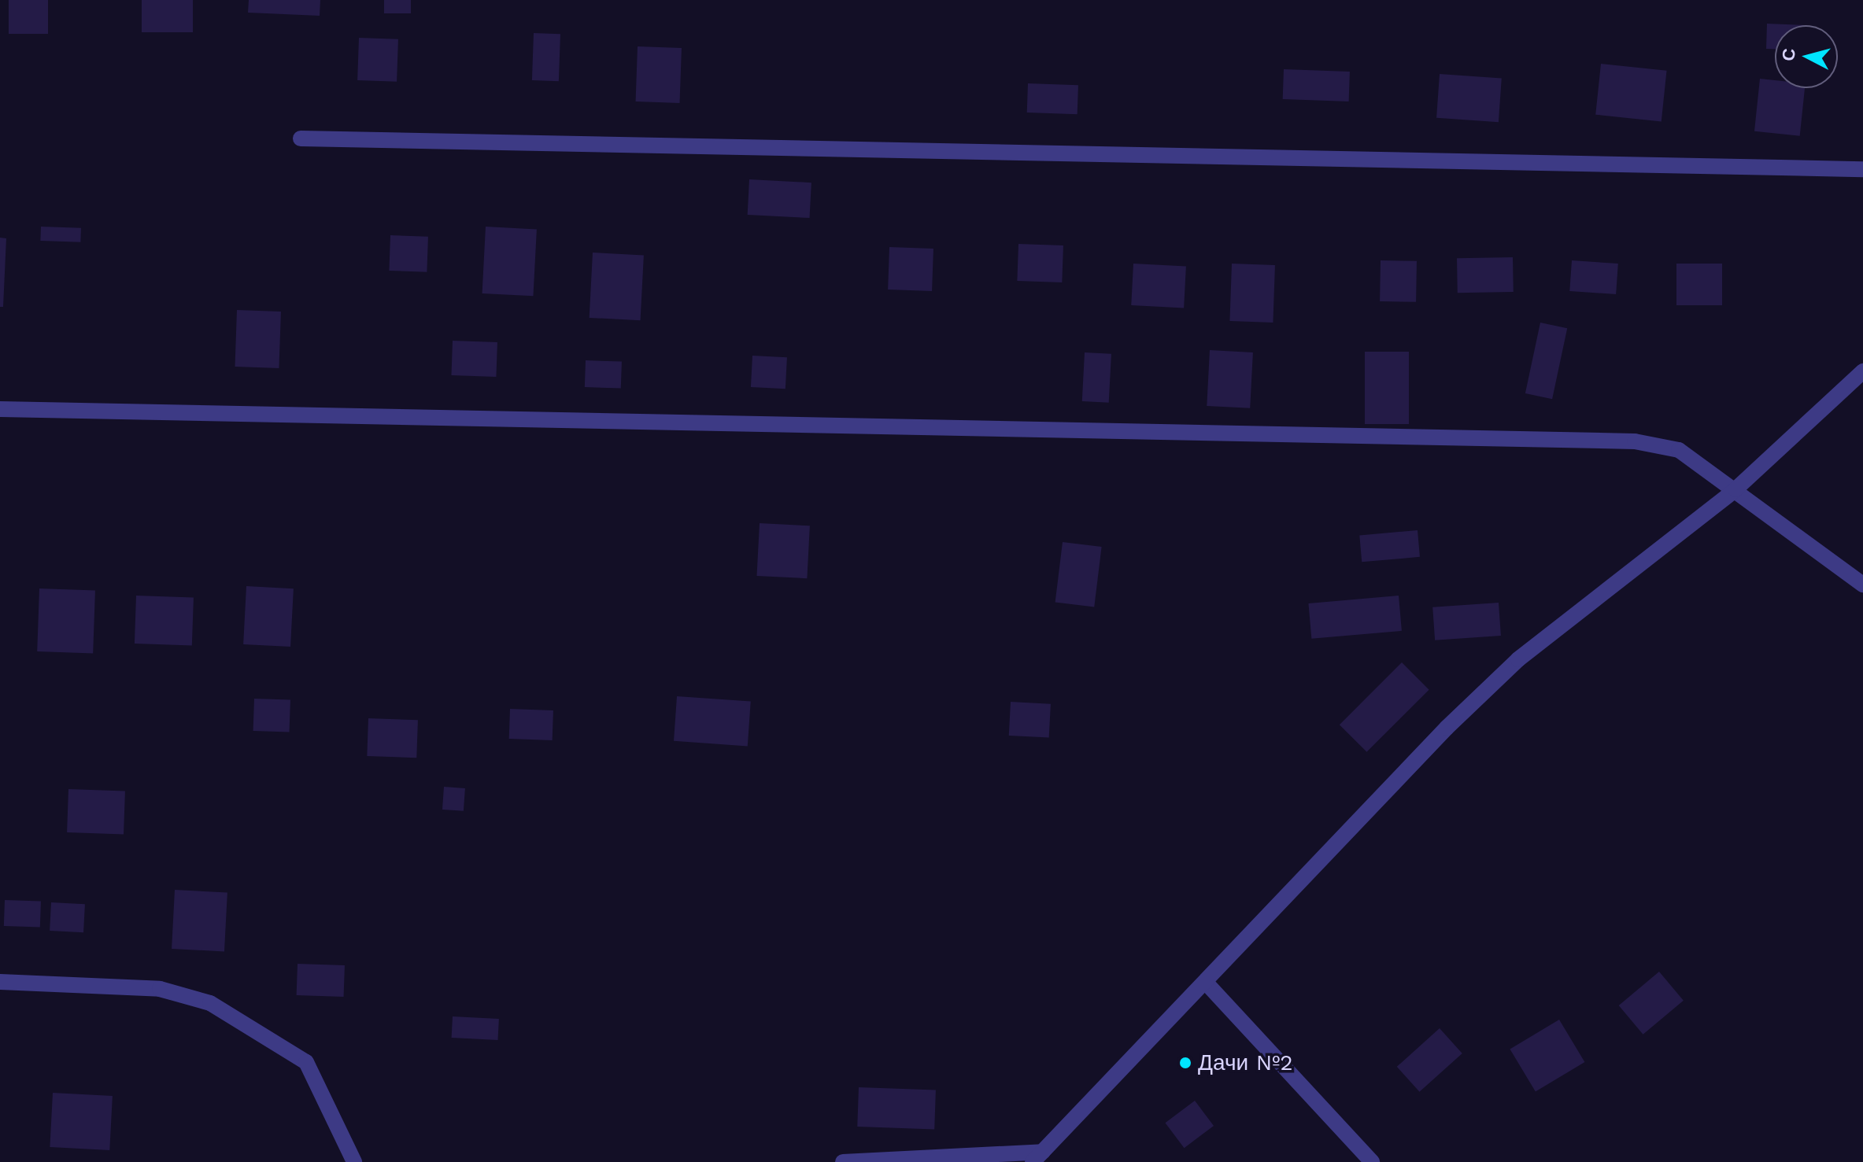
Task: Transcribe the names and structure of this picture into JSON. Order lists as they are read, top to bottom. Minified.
{"places":["Дачи №2"],"north":"left"}
